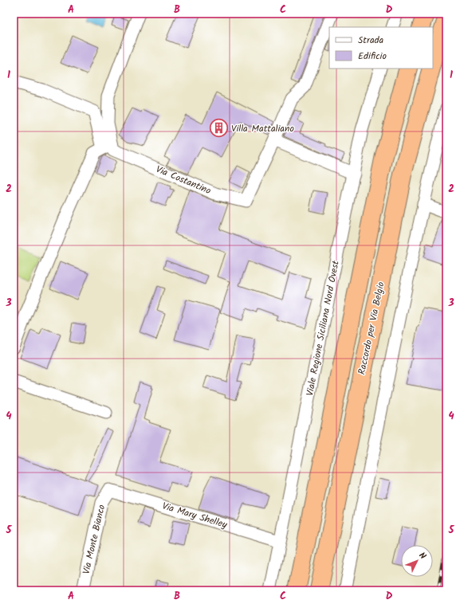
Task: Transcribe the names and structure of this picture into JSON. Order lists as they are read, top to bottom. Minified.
{"streets":{"highway":["Raccordo per Via Belgio"],"street":["Via Costantino","Viale Regione Siciliana Nord Ovest","Via Mary Shelley","Via Monte Bianco"]},"crossings":[["Viale Regione Siciliana Nord Ovest","Via Mary Shelley"],["Via Mary Shelley","Via Monte Bianco"]],"places":{"building":["Villa Mattaliano"]},"legend":["Strada","Edificio"],"north":"top right","grid":{"columns":["A","B","C","D"],"rows":["1","2","3","4","5"]}}
